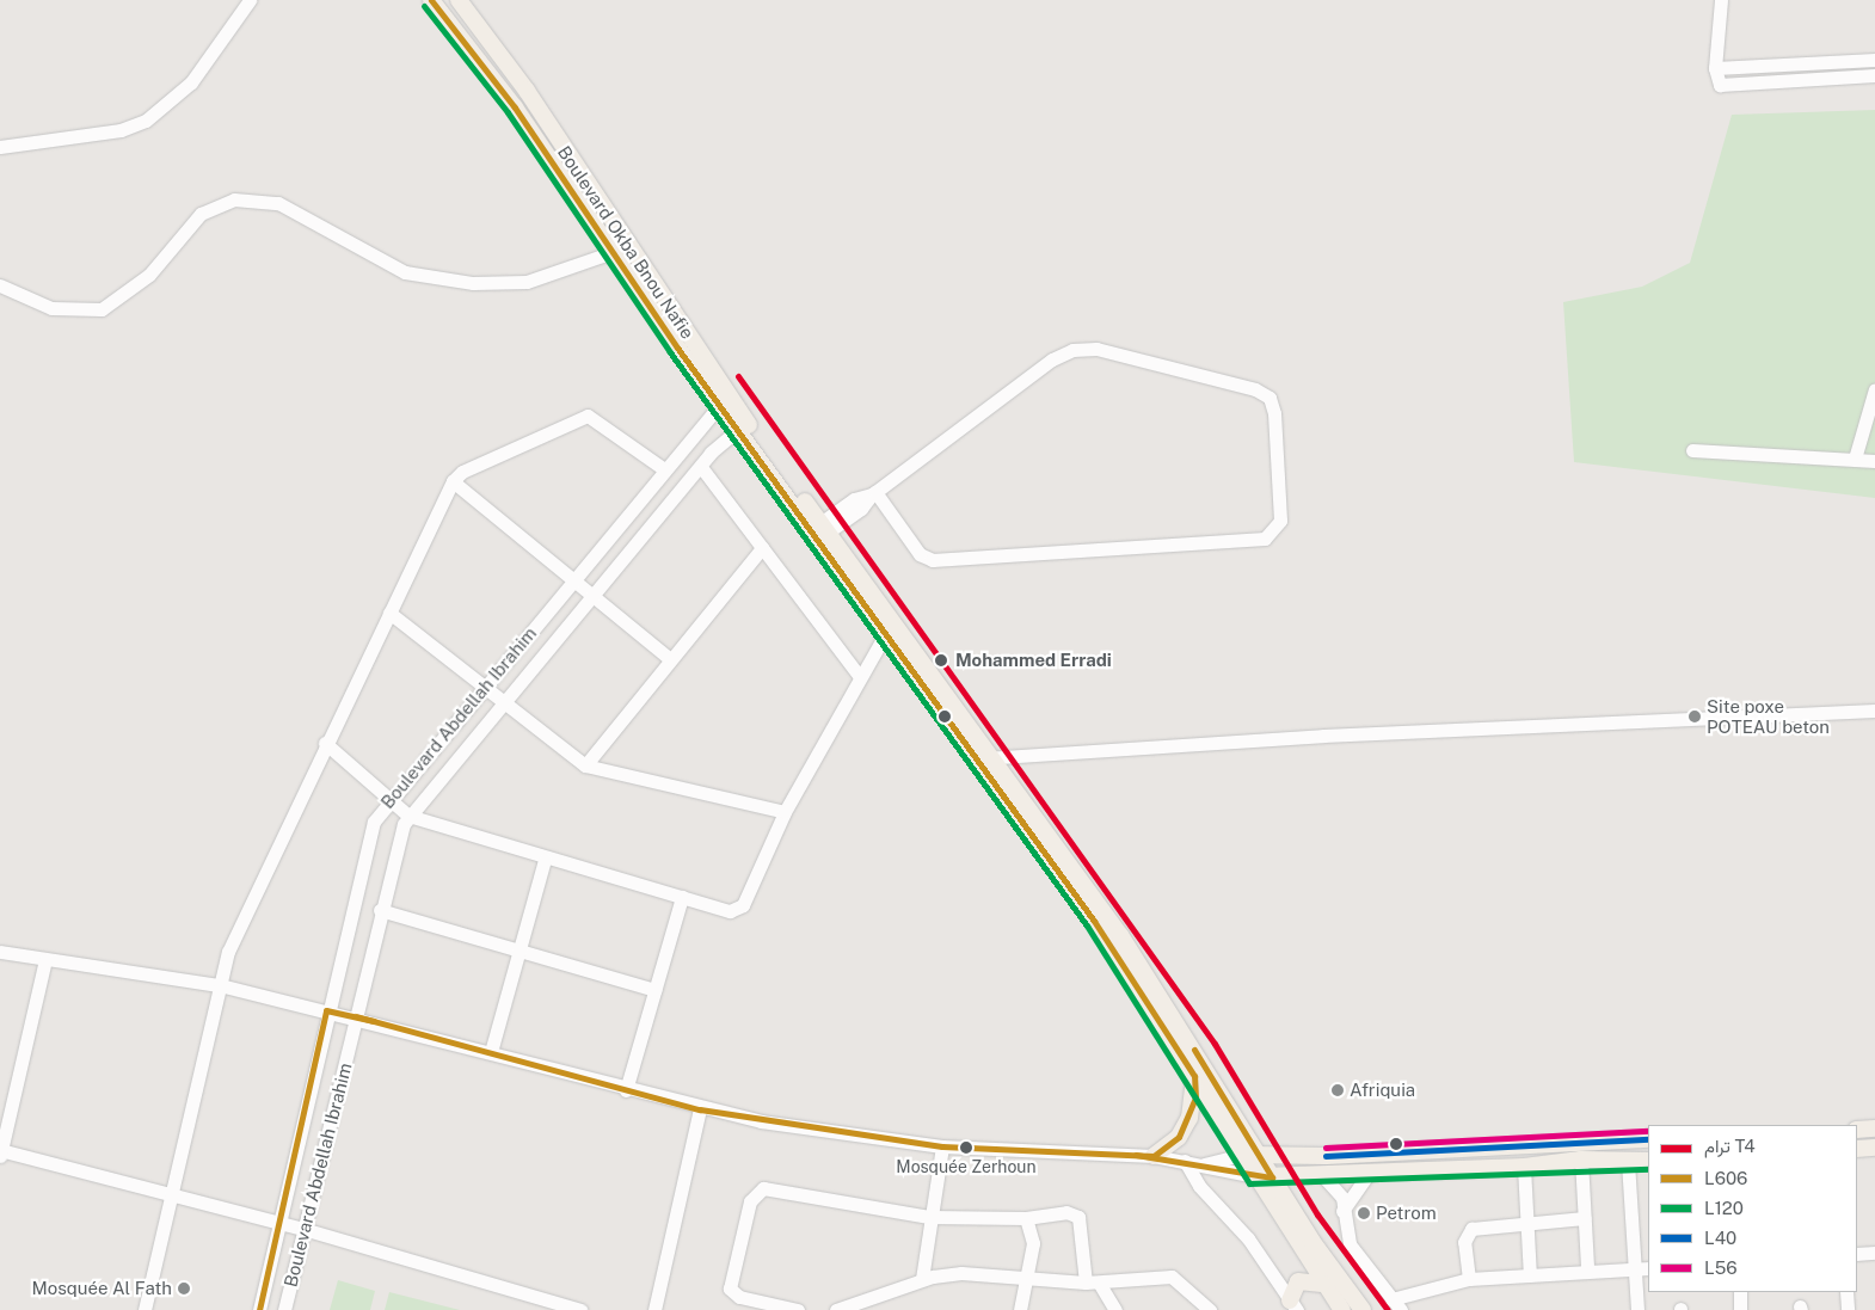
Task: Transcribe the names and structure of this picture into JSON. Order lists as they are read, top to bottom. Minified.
{"streets":{"main road":["Boulevard Okba Bnou Nafie"],"street":["Boulevard Abdellah Ibrahim"]},"crossings":[["Boulevard Okba Bnou Nafie","Boulevard Abdellah Ibrahim"]],"places":["Mohammed Erradi","Site poxe POTEAU beton","Afriquia","Mosquée Zerhoun","Petrom","Mosquée Al Fath"],"lines":["transit line L606","transit line L120","tram line T4","transit line L56","transit line L40"],"legend":["ترام T4","L606","L120","L40","L56"]}
